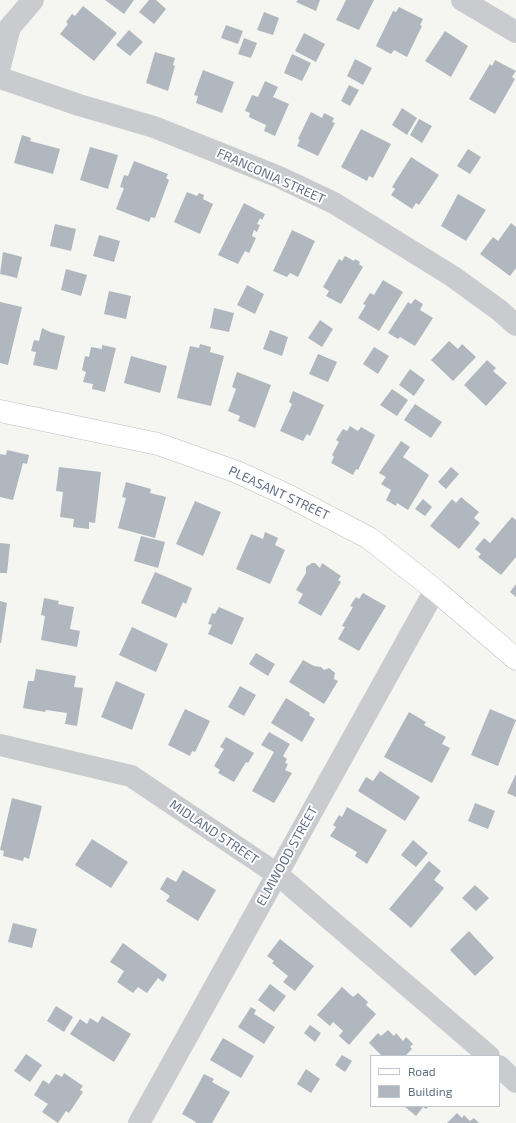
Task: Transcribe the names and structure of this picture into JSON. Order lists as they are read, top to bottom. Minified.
{"streets":{"main road":["PLEASANT STREET"],"street":["FRANCONIA STREET","MIDLAND STREET","ELMWOOD STREET"]},"crossings":[["PLEASANT STREET","ELMWOOD STREET"],["MIDLAND STREET","ELMWOOD STREET"]],"legend":["Road","Building"]}
